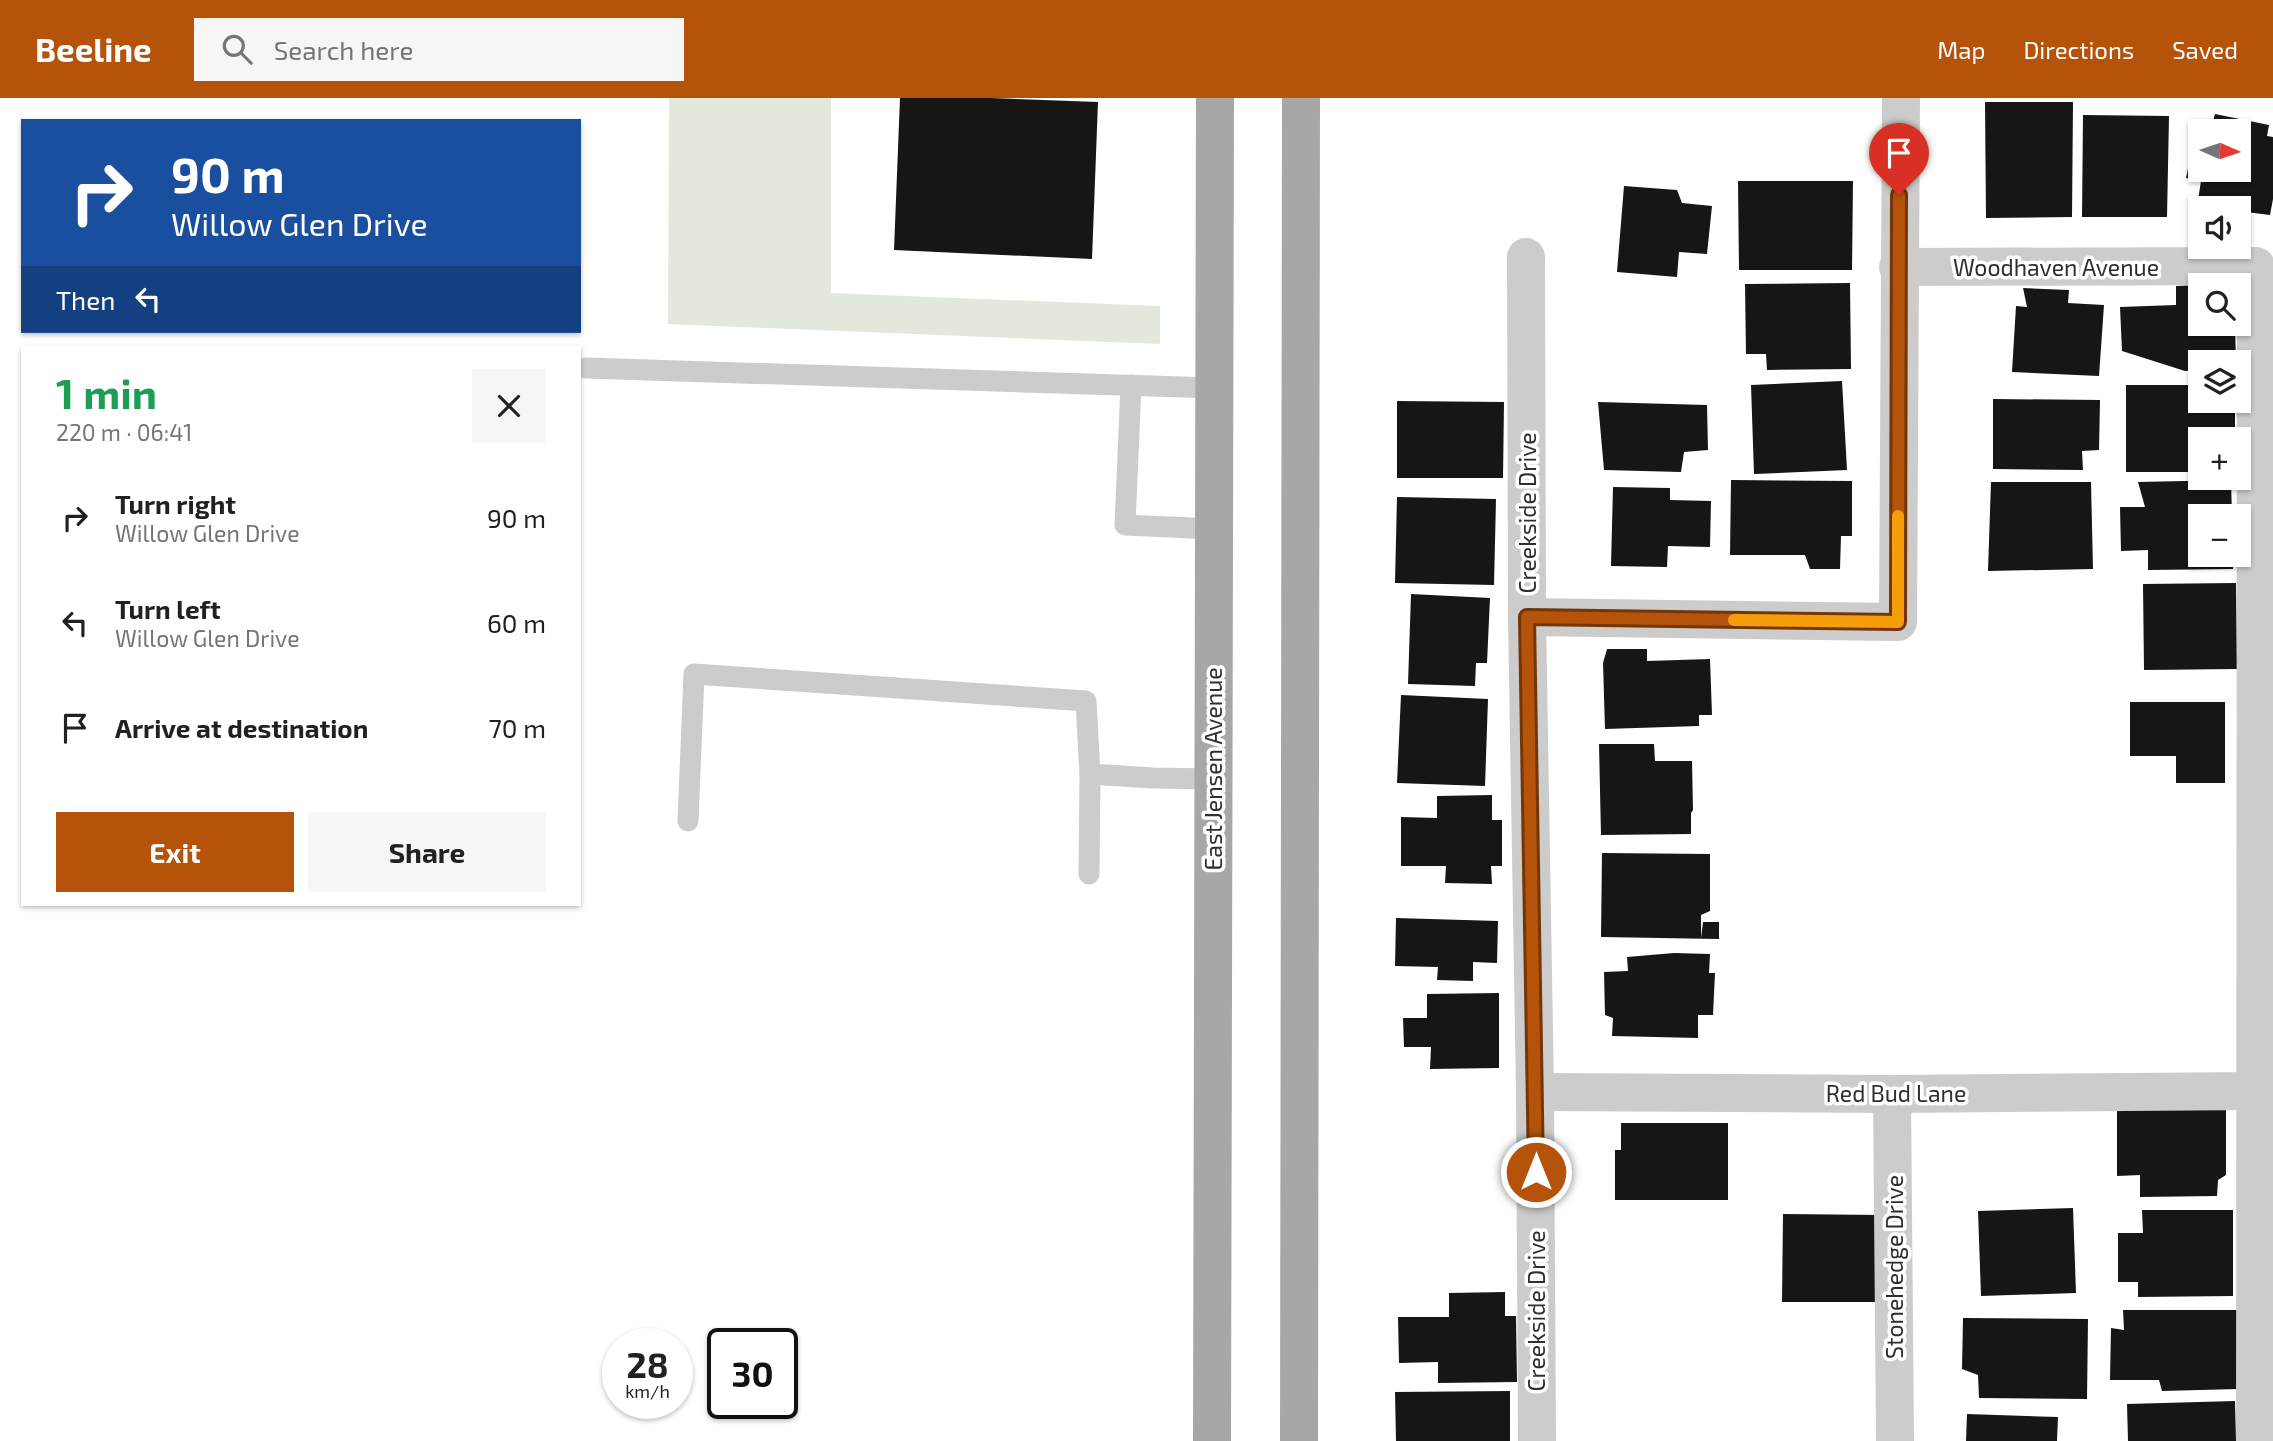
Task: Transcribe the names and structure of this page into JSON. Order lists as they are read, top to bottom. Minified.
{"streets":{"main road":["East Jensen Avenue"],"street":["Woodhaven Avenue","Creekside Drive","Red Bud Lane","Stonehedge Drive"]},"crossings":[["Woodhaven Avenue","Red Bud Lane"],["Creekside Drive","Red Bud Lane"],["Red Bud Lane","Stonehedge Drive"]],"north":"right","page":{"header":"Beeline","search":"Search here","nav":["Map","Directions","Saved"],"map_buttons":["+","−"],"turn":["90 m","Willow Glen Drive"],"then":"Then","heading":["1 min","220 m · 06:41"],"list":[{"name":"Turn right","note":"Willow Glen Drive","value":"90 m"},{"name":"Turn left","note":"Willow Glen Drive","value":"60 m"},{"name":"Arrive at destination","value":"70 m"}],"buttons":["Exit","Share"],"speed":"28 km/h","limit":"30"}}
